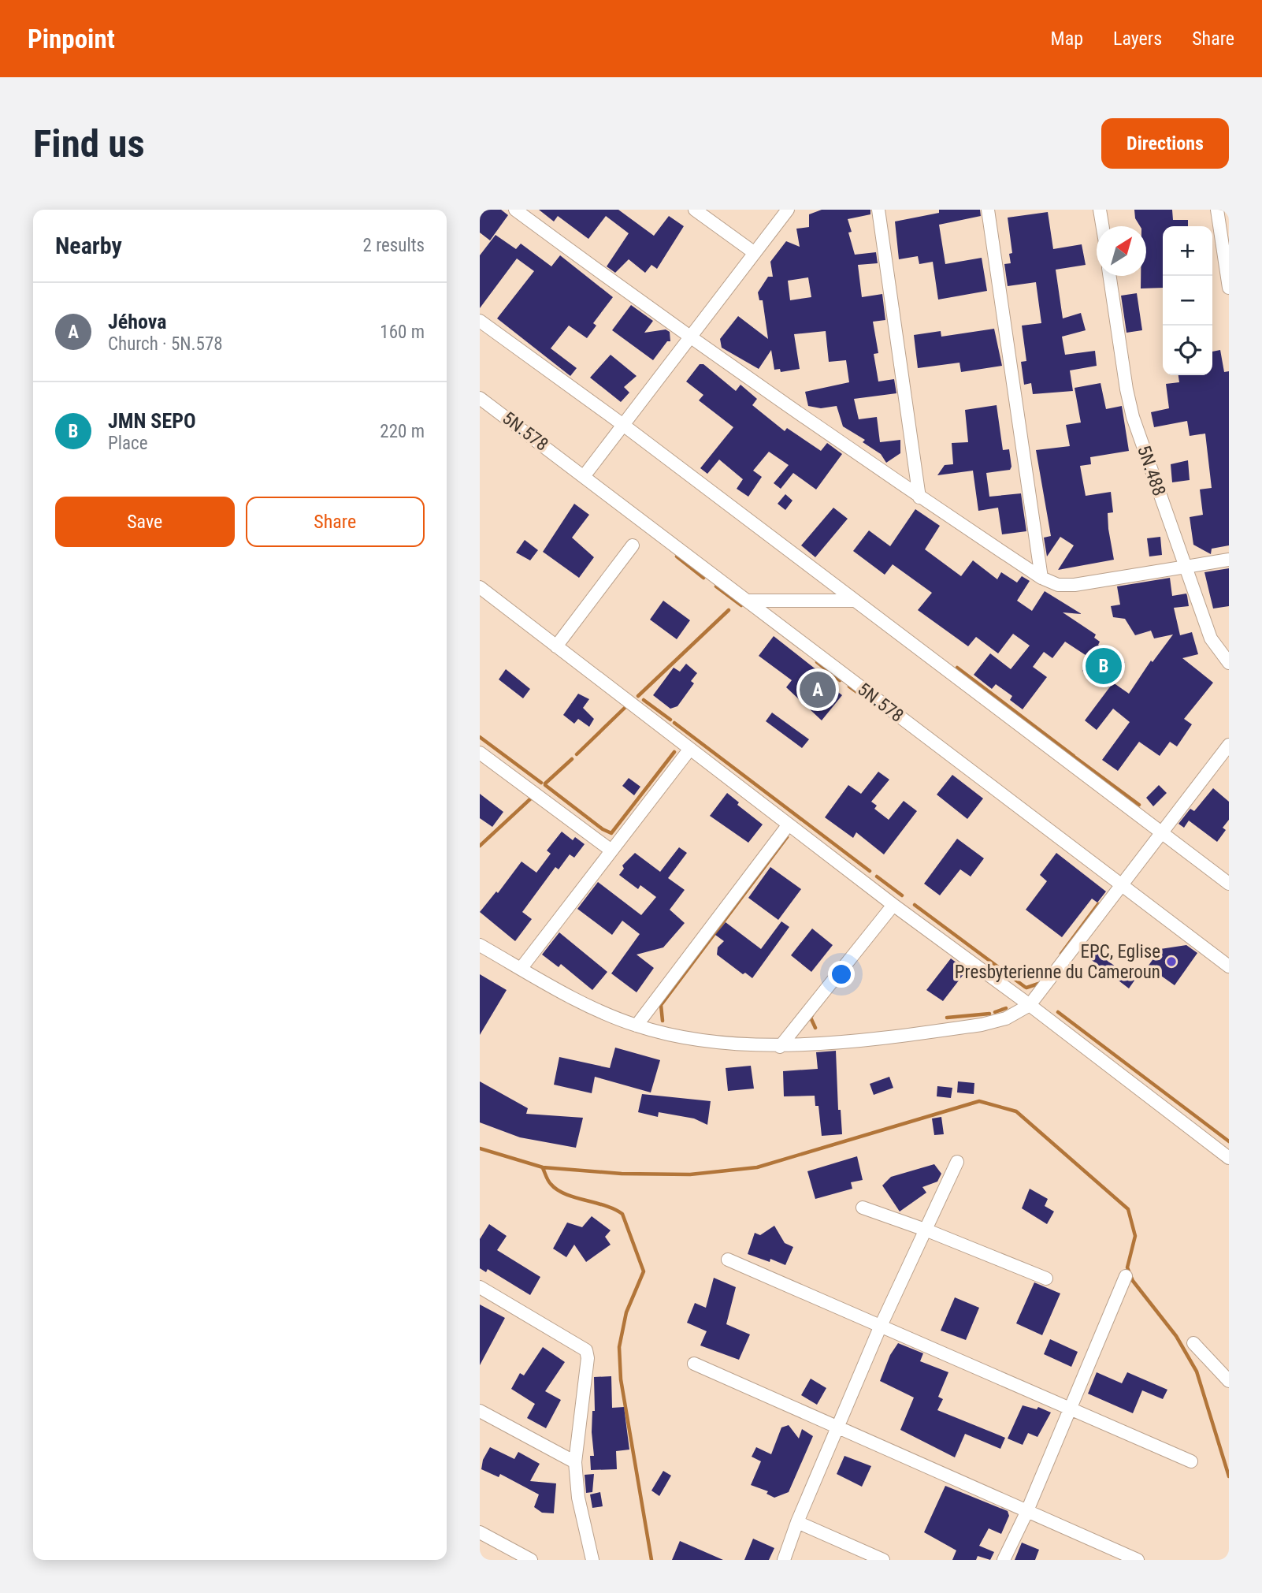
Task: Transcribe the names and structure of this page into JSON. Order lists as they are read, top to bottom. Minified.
{"streets":{"street":["5N.578","5N.488"]},"places":["EPC, Eglise Presbyterienne du Cameroun"],"north":"top right","page":{"header":"Pinpoint","nav":["Map","Layers","Share"],"buttons":["Directions",["Save","Share"]],"title":"Find us","heading":["Nearby","2 results"],"map_buttons":["+","−"],"list":[{"mark":"A","name":"Jéhova","note":"Church · 5N.578","value":"160 m"},{"mark":"B","name":"JMN SEPO","note":"Place","value":"220 m"}],"pins":["B","A"]}}
